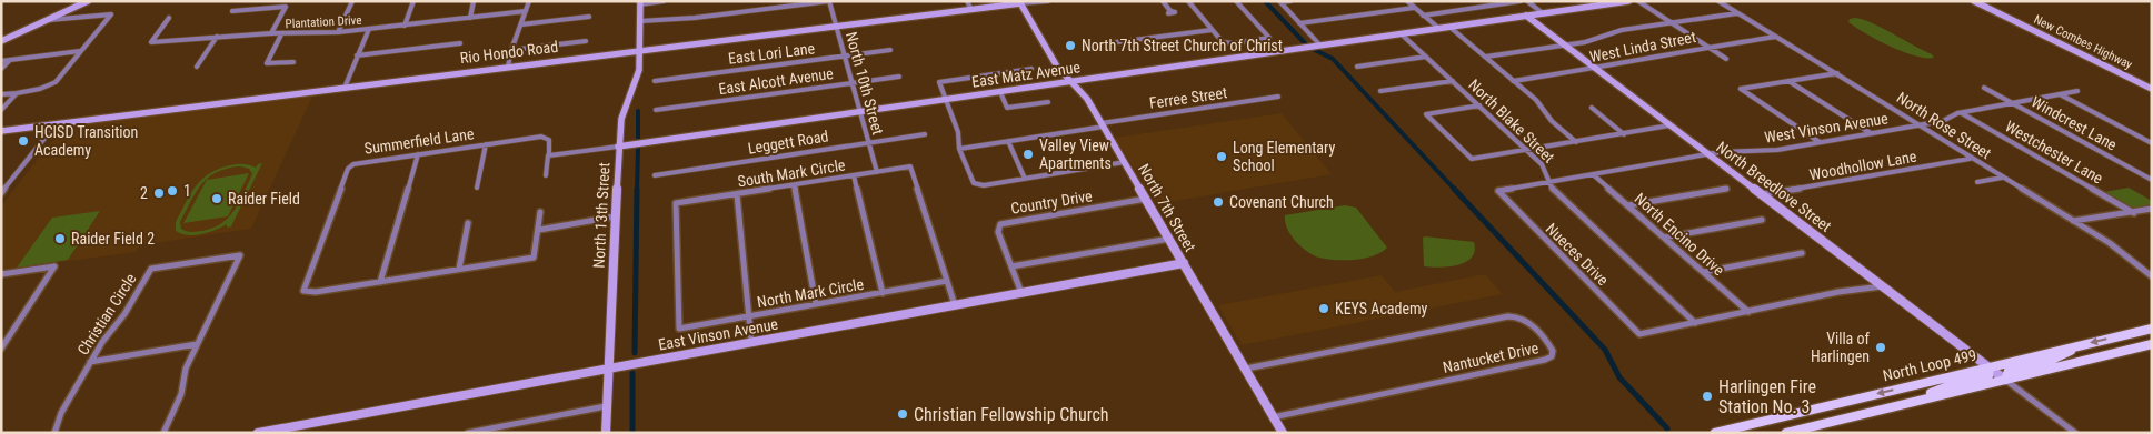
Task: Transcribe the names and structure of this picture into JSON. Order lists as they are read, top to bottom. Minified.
{"streets":{"main road":["North Loop 499"],"street":["Plantation Drive","New Combes Highway","West Linda Street","Rio Hondo Road","East Lori Lane","East Matz Avenue","East Alcott Avenue","North 10th Street","Ferree Street","North Blake Street","Windcrest Lane","North Rose Street","West Vinson Avenue","Summerfield Lane","Leggett Road","Westchester Lane","Woodhollow Lane","South Mark Circle","North Breedlove Street","Country Drive","North 7th Street","North 13th Street","North Encino Drive","Nueces Drive","North Mark Circle","Christian Circle","East Vinson Avenue","Nantucket Drive"]},"crossings":[["West Linda Street","North Rose Street"],["West Linda Street","North Breedlove Street"],["Rio Hondo Road","North 10th Street"],["Rio Hondo Road","North 7th Street"],["Rio Hondo Road","North 13th Street"],["East Lori Lane","North 10th Street"],["East Matz Avenue","North 10th Street"],["East Matz Avenue","North Blake Street"],["East Matz Avenue","North Breedlove Street"],["East Matz Avenue","North 7th Street"],["East Matz Avenue","North 13th Street"],["East Alcott Avenue","North 10th Street"],["North 10th Street","Leggett Road"],["North 10th Street","South Mark Circle"],["Ferree Street","North 7th Street"],["North Blake Street","West Vinson Avenue"],["North Blake Street","Nueces Drive"],["Windcrest Lane","West Vinson Avenue"],["North Rose Street","West Vinson Avenue"],["North Rose Street","Woodhollow Lane"],["West Vinson Avenue","Westchester Lane"],["West Vinson Avenue","North Breedlove Street"],["West Vinson Avenue","North Encino Drive"],["West Vinson Avenue","Nueces Drive"],["Woodhollow Lane","North Breedlove Street"],["South Mark Circle","North Mark Circle"],["North Breedlove Street","North Loop 499"],["Country Drive","North 7th Street"],["Country Drive","East Vinson Avenue"],["North 7th Street","East Vinson Avenue"],["North 7th Street","Nantucket Drive"],["North 13th Street","East Vinson Avenue"]],"places":["North 7th Street Church of Christ","HCISD Transition Academy","Valley View Apartments","Long Elementary School","1","2","Raider Field","Covenant Church","Raider Field 2","KEYS Academy","Villa of Harlingen","Harlingen Fire Station No. 3","Christian Fellowship Church"]}
